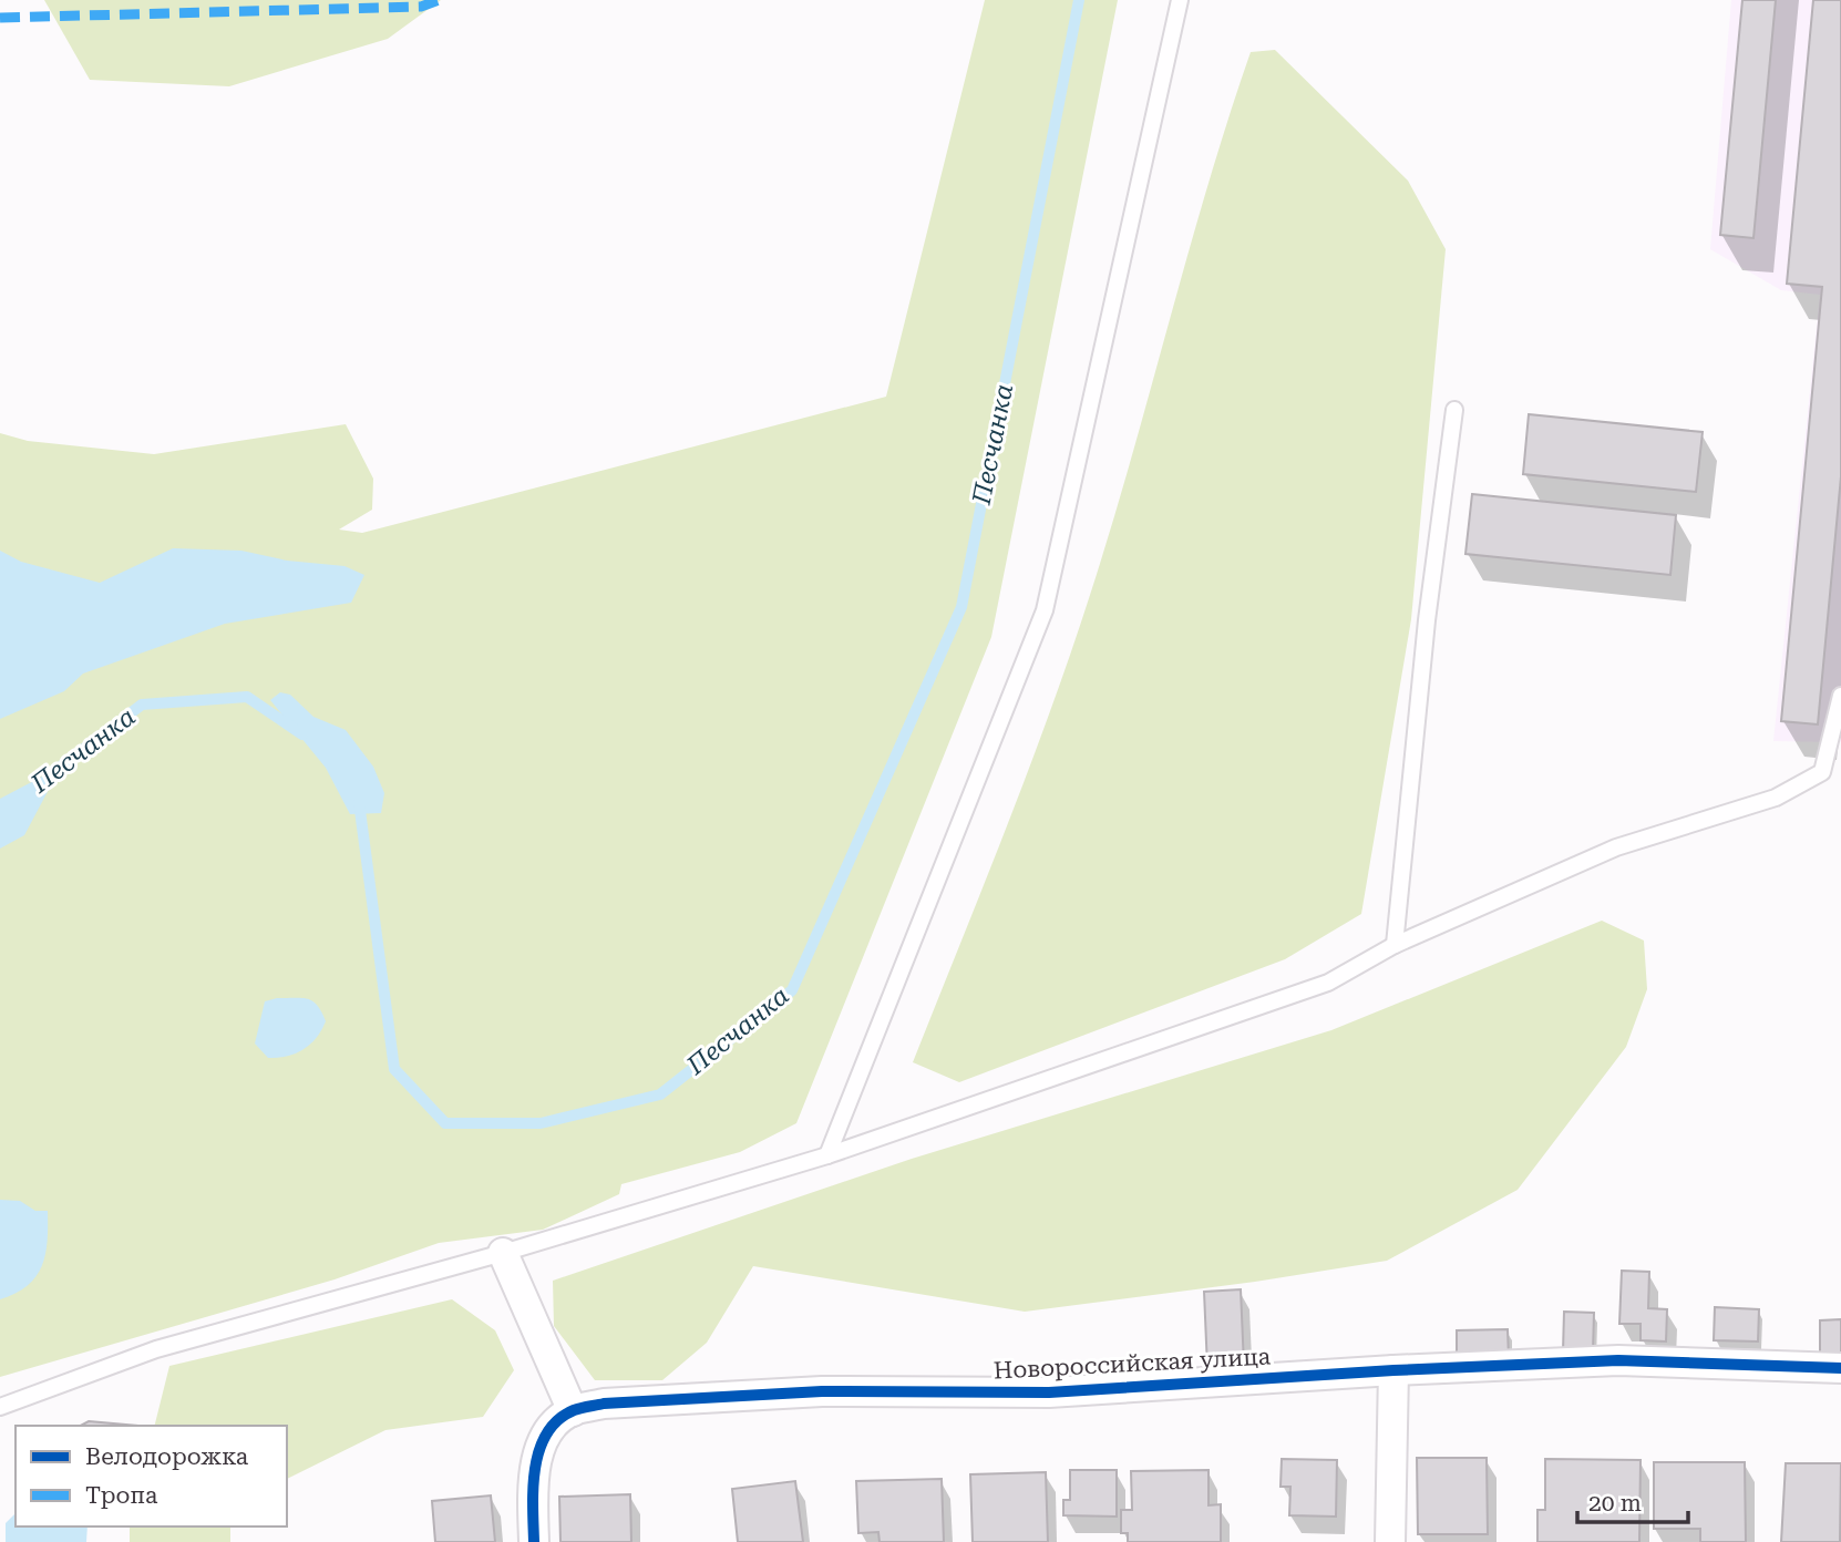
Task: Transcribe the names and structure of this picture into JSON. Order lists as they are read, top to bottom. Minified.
{"streets":{"street":["Новороссийская улица"]},"water":["Песчанка"],"legend":["Велодорожка","Тропа"],"scale_bar":"20 m"}
